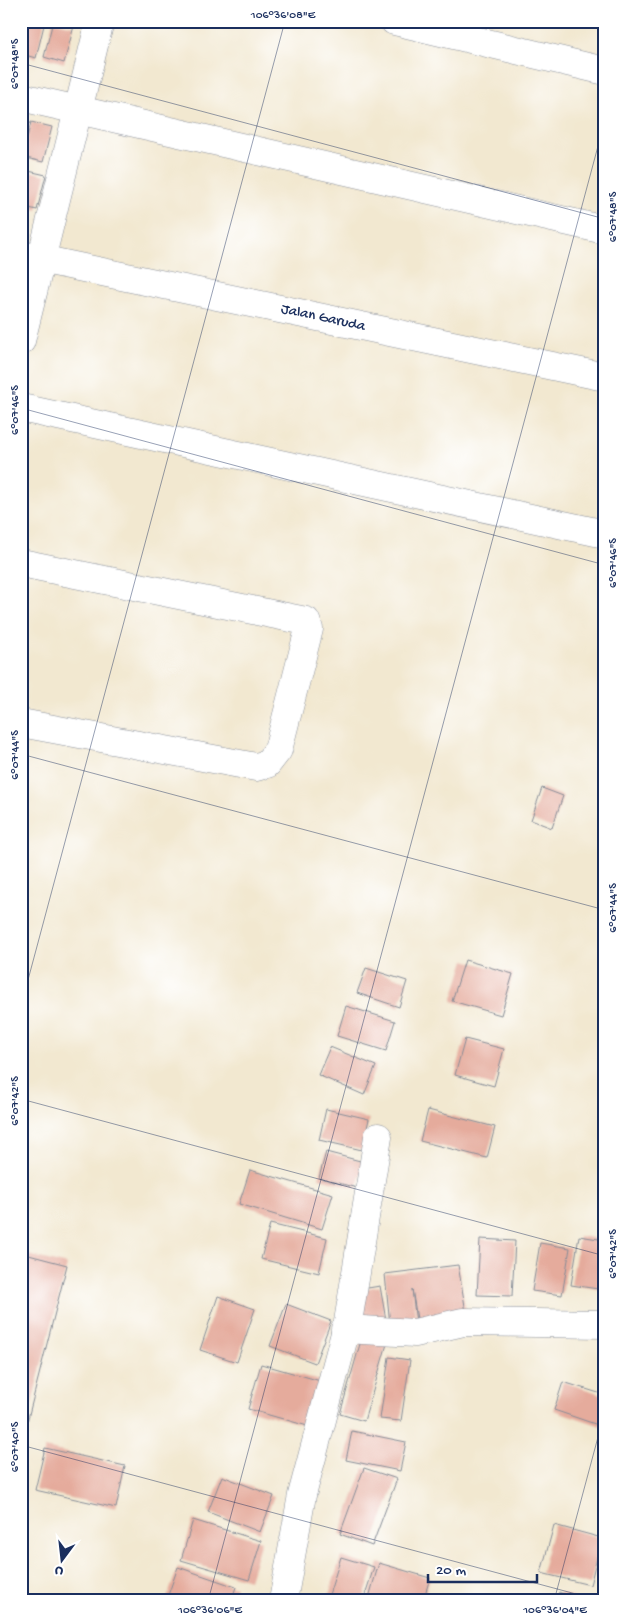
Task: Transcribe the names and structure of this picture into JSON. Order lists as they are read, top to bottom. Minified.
{"streets":{"street":["Jalan Garuda"]},"scale_bar":"20 m","north":"bottom","coordinates":["106°36'08\"E","6°07'48\"S","6°07'46\"S","6°07'44\"S","6°07'42\"S","6°07'40\"S","106°36'06\"E","106°36'04\"E"]}
